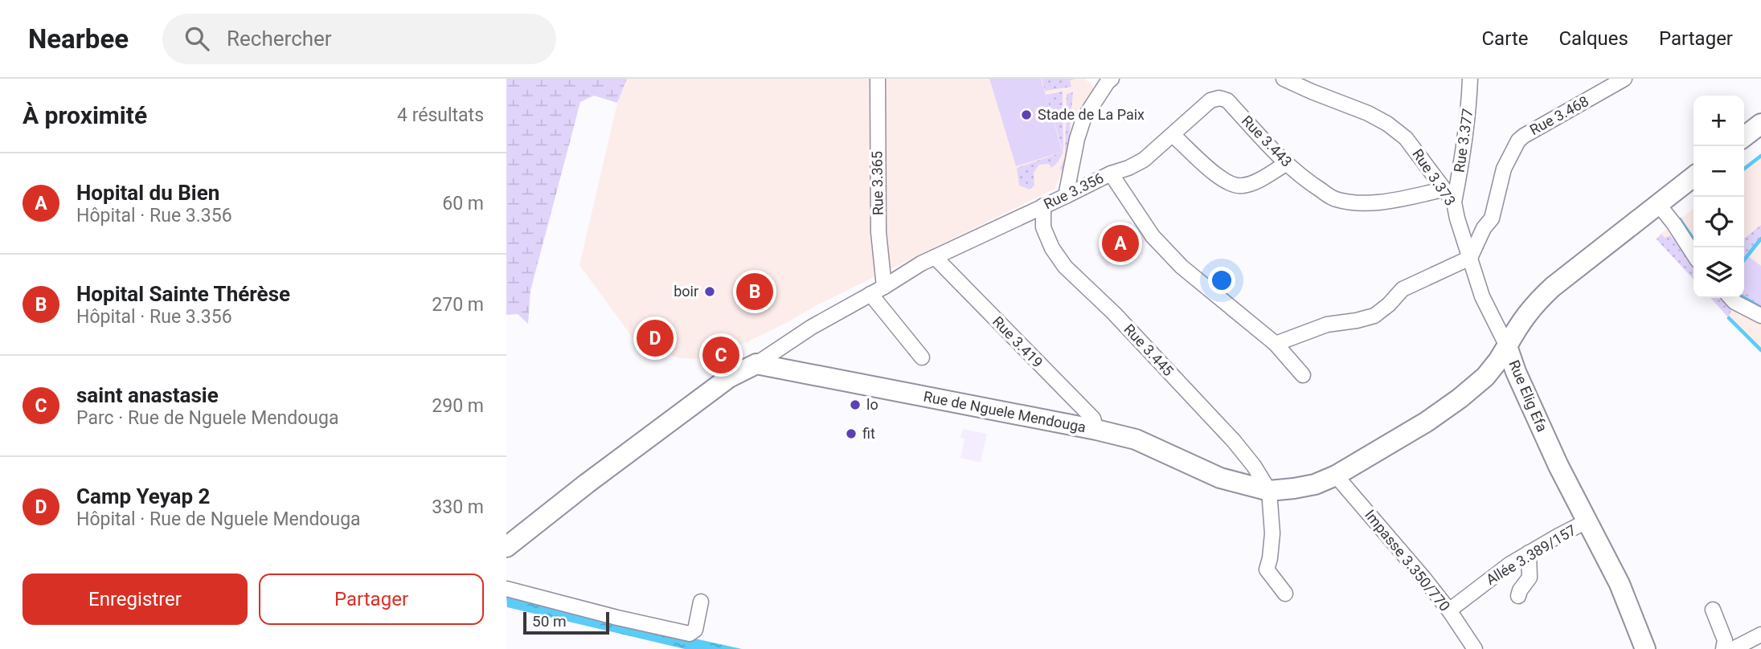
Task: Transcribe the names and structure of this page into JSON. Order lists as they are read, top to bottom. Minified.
{"streets":{"street":["Rue 3.468","Rue 3.377","Rue 3.443","Rue 3.373","Rue 3.365","Rue 3.356","Rue 3.419","Rue 3.445","Rue Elig Efa","Rue de Nguele Mendouga","Allée 3.389/157","Impasse 3.350/770"]},"crossings":[["Rue 3.468","Rue 3.373"],["Rue 3.377","Rue 3.373"],["Rue 3.443","Rue 3.373"],["Rue 3.443","Rue 3.356"],["Rue 3.373","Rue Elig Efa"],["Rue 3.373","Rue de Nguele Mendouga"],["Rue 3.365","Rue 3.356"],["Rue 3.356","Rue 3.419"],["Rue 3.356","Rue 3.445"],["Rue 3.356","Rue de Nguele Mendouga"],["Rue 3.419","Rue de Nguele Mendouga"],["Rue 3.445","Rue de Nguele Mendouga"],["Rue Elig Efa","Rue de Nguele Mendouga"],["Rue Elig Efa","Allée 3.389/157"],["Rue de Nguele Mendouga","Impasse 3.350/770"],["Allée 3.389/157","Impasse 3.350/770"]],"places":["Stade de La Paix","boir","lo","fit"],"scale_bar":"50 m","page":{"header":"Nearbee","search":"Rechercher","nav":["Carte","Calques","Partager"],"heading":["À proximité","4 résultats"],"map_buttons":["+","−"],"list":[{"mark":"A","name":"Hopital du Bien","note":"Hôpital · Rue 3.356","value":"60 m"},{"mark":"B","name":"Hopital Sainte Thérèse","note":"Hôpital · Rue 3.356","value":"270 m"},{"mark":"C","name":"saint anastasie","note":"Parc · Rue de Nguele Mendouga","value":"290 m"},{"mark":"D","name":"Camp Yeyap 2","note":"Hôpital · Rue de Nguele Mendouga","value":"330 m"}],"pins":["A","B","D","C"],"buttons":["Enregistrer","Partager"],"scale":"50 m"}}
